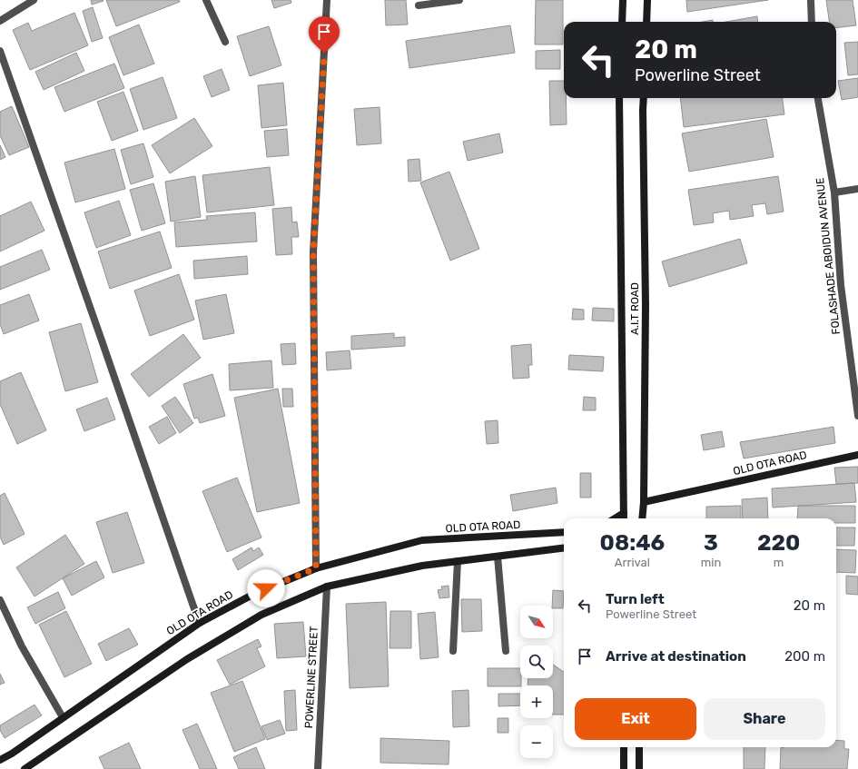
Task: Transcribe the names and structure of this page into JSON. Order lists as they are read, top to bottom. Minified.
{"streets":{"street":["FOLASHADE ABOIDUN AVENUE","A.I.T ROAD","OLD OTA ROAD","POWERLINE STREET"]},"crossings":[["A.I.T ROAD","OLD OTA ROAD"]],"north":"bottom right","page":{"turn":["20 m","Powerline Street"],"eta":["08:46","Arrival","3","min","220","m"],"list":[{"name":"Turn left","note":"Powerline Street","value":"20 m"},{"name":"Arrive at destination","value":"200 m"}],"map_buttons":["+","−"],"buttons":["Exit","Share"]}}
